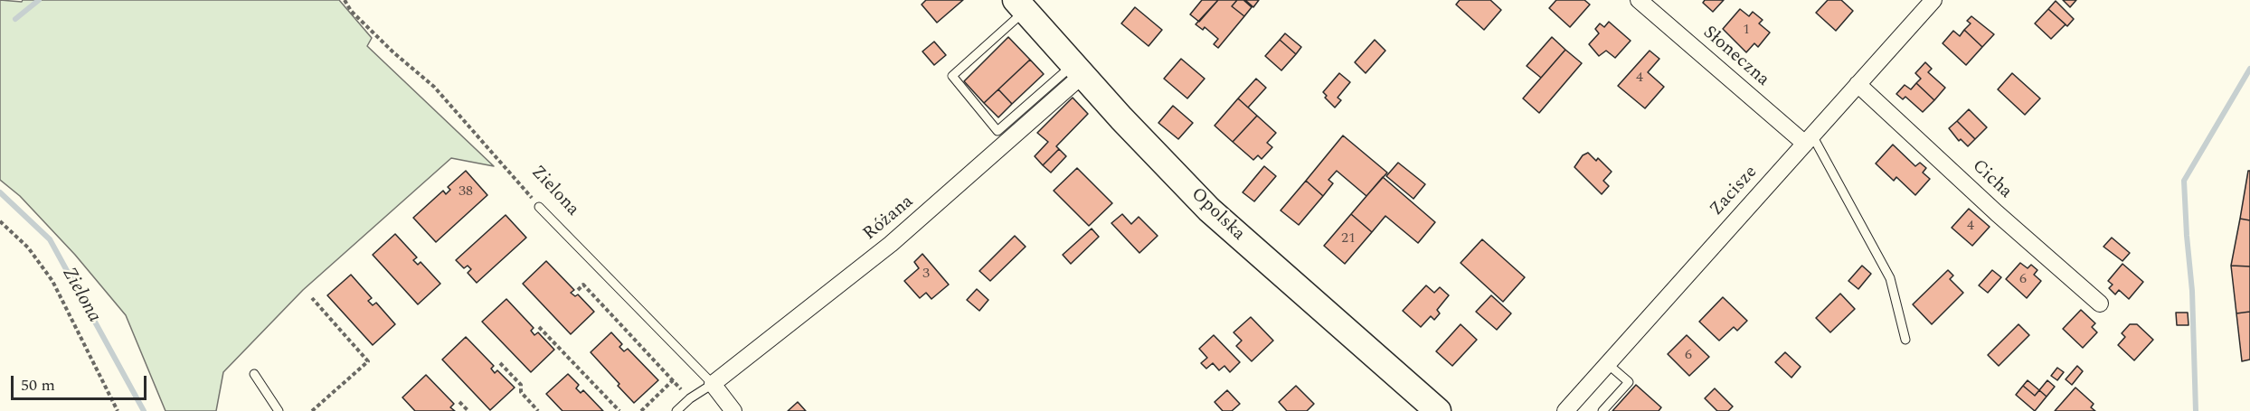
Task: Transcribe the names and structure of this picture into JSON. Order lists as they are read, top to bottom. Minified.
{"streets":{"main road":["Opolska"],"street":["Słoneczna","Cicha","Zielona","Zacisze","Różana"]},"crossings":[["Słoneczna","Zacisze"],["Cicha","Zacisze"],["Zielona","Różana"],["Opolska","Różana"]],"water":["Zielona"],"house_numbers":["1","4","38","4","21","3","6","6"],"scale_bar":"50 m"}
